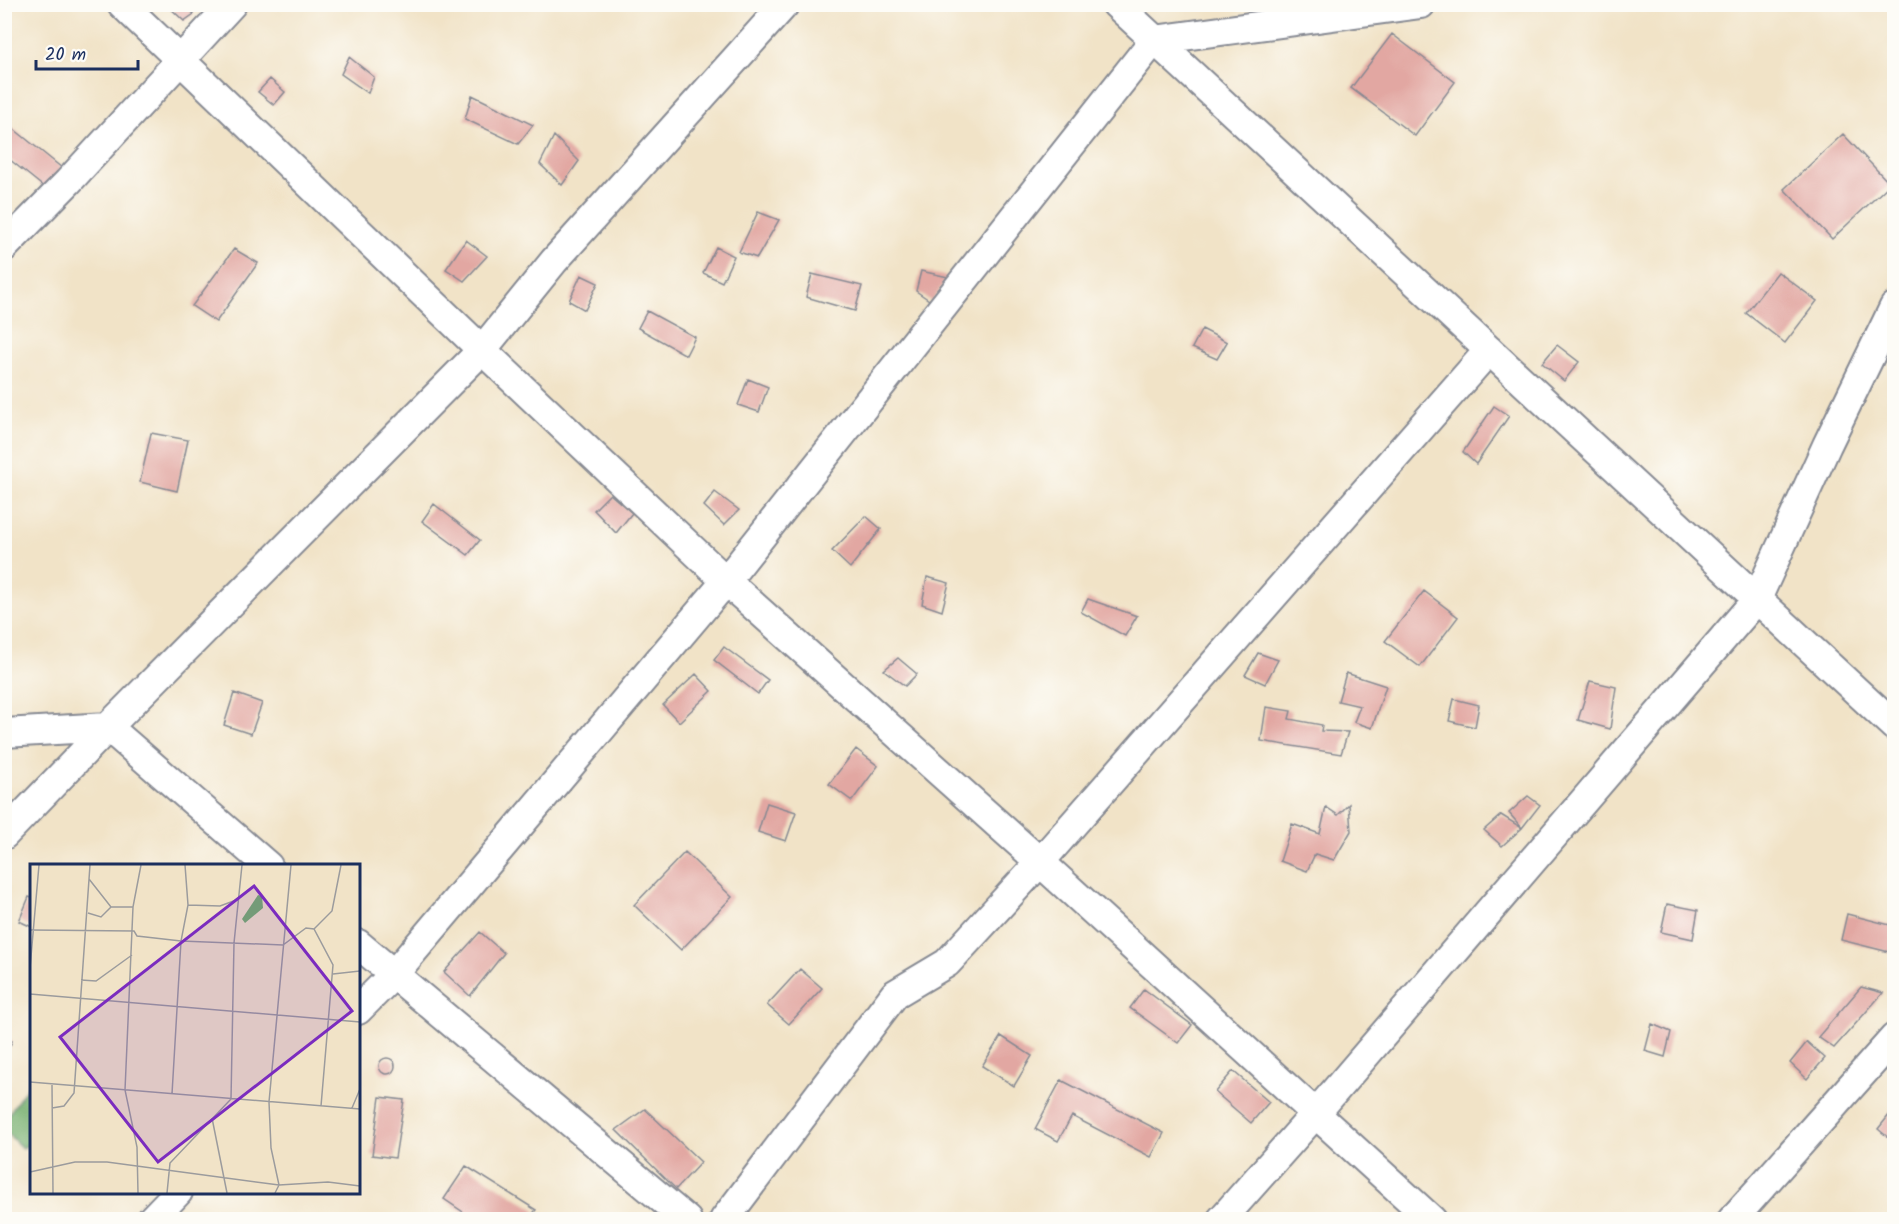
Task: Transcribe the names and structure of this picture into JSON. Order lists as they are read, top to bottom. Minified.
{"scale_bar":"20 m"}
